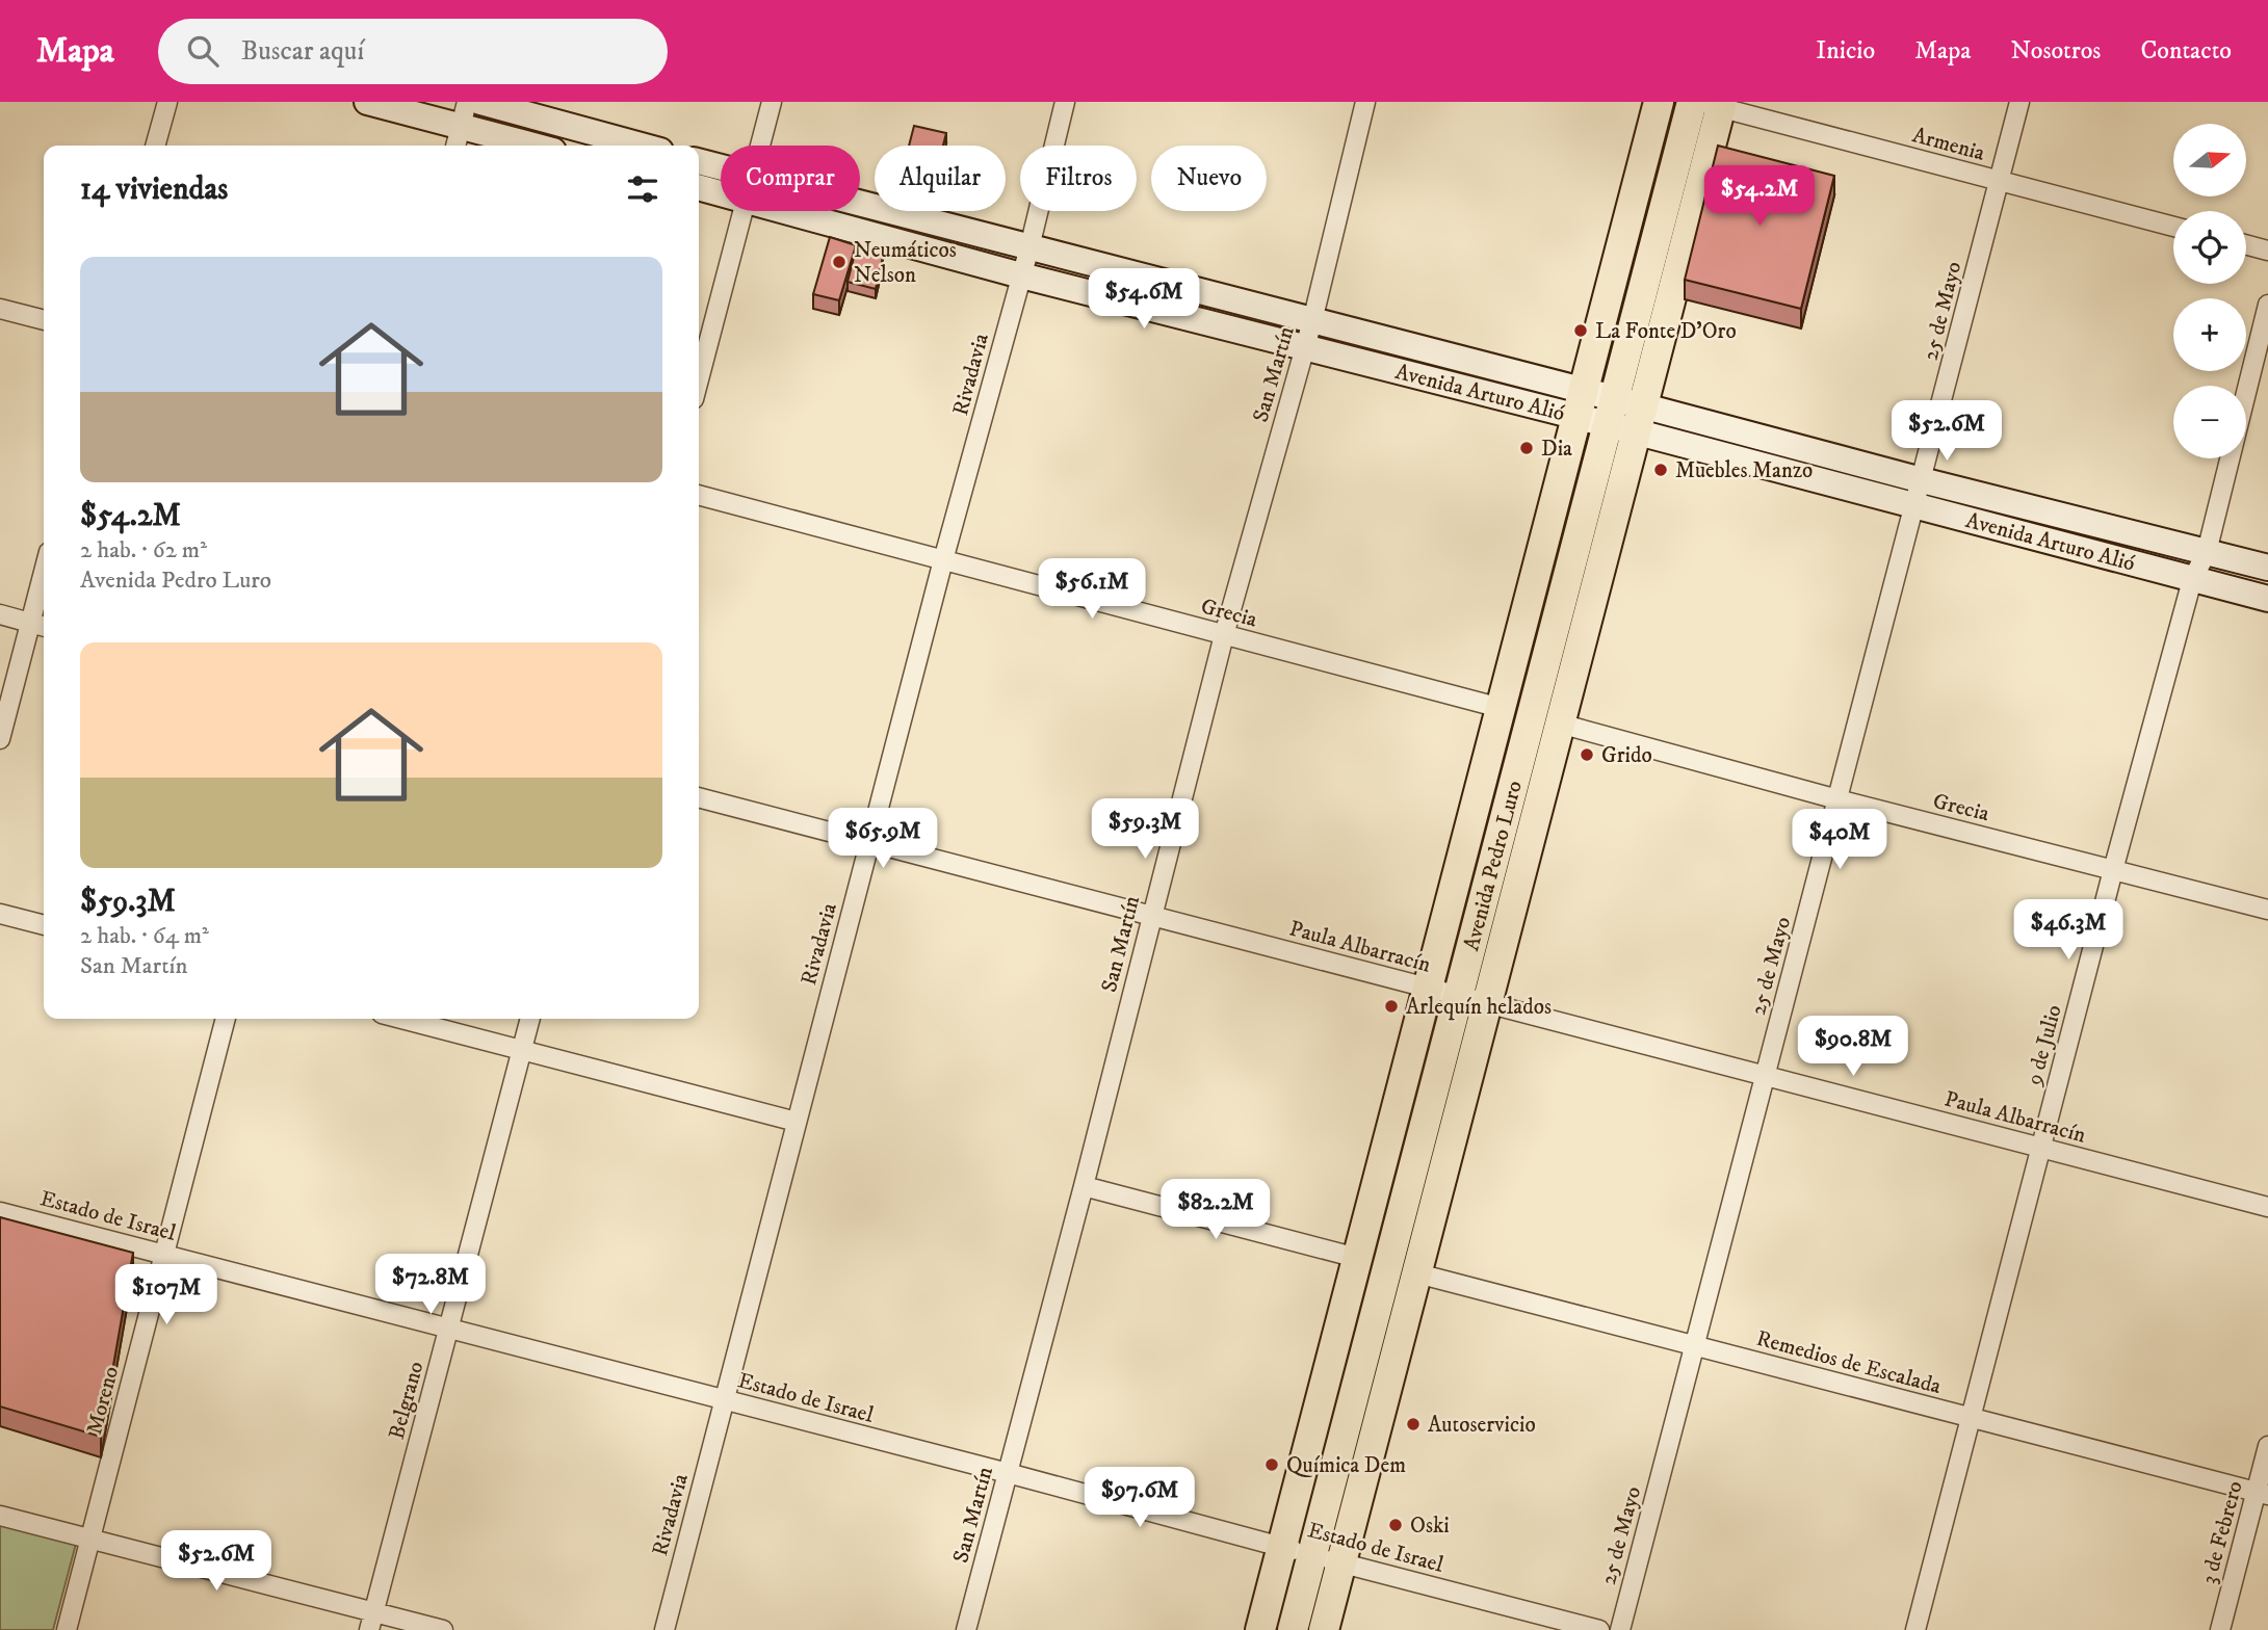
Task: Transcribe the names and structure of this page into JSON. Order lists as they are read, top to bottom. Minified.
{"streets":{"highway":["Avenida Pedro Luro"],"main road":["Avenida Arturo Alió"],"street":["Armenia","25 de Mayo","Rivadavia","San Martín","Grecia","Paula Albarracín","9 de Julio","Estado de Israel","Remedios de Escalada","Moreno","Belgrano","3 de Febrero"]},"crossings":[["Armenia","25 de Mayo"],["Armenia","Avenida Pedro Luro"],["25 de Mayo","Avenida Arturo Alió"],["25 de Mayo","Grecia"],["25 de Mayo","Paula Albarracín"],["25 de Mayo","Remedios de Escalada"],["Rivadavia","Avenida Arturo Alió"],["Rivadavia","Grecia"],["Rivadavia","Paula Albarracín"],["Rivadavia","Estado de Israel"],["San Martín","Avenida Arturo Alió"],["San Martín","Grecia"],["San Martín","Paula Albarracín"],["San Martín","Estado de Israel"],["Avenida Arturo Alió","Avenida Pedro Luro"],["Avenida Arturo Alió","9 de Julio"],["Grecia","Avenida Pedro Luro"],["Grecia","9 de Julio"],["Avenida Pedro Luro","Paula Albarracín"],["Avenida Pedro Luro","Estado de Israel"],["Avenida Pedro Luro","Remedios de Escalada"],["Paula Albarracín","9 de Julio"],["9 de Julio","Remedios de Escalada"],["Estado de Israel","Moreno"],["Estado de Israel","Belgrano"],["Remedios de Escalada","3 de Febrero"]],"places":["Neumáticos Nelson","La Fonte D'Oro","Dia","Muebles Manzo","Grido","Arlequín helados","Autoservicio","Química Dem","Oski"],"north":"right","page":{"header":"Mapa","search":"Buscar aquí","nav":["Inicio","Mapa","Nosotros","Contacto"],"map_buttons":["+","−"],"chip":["Comprar","Alquilar","Filtros","Nuevo"],"heading":"14 viviendas","price":["$54.2M","$54.6M","$52.6M","$56.1M","$59.3M","$65.9M","$40M","$46.3M","$90.8M","$82.2M","$72.8M","$107M","$97.6M","$52.6M"],"list":[{"name":"$54.2M","note":"2 hab. · 62 m² · Avenida Pedro Luro"},{"name":"$59.3M","note":"2 hab. · 64 m² · San Martín"}]}}
